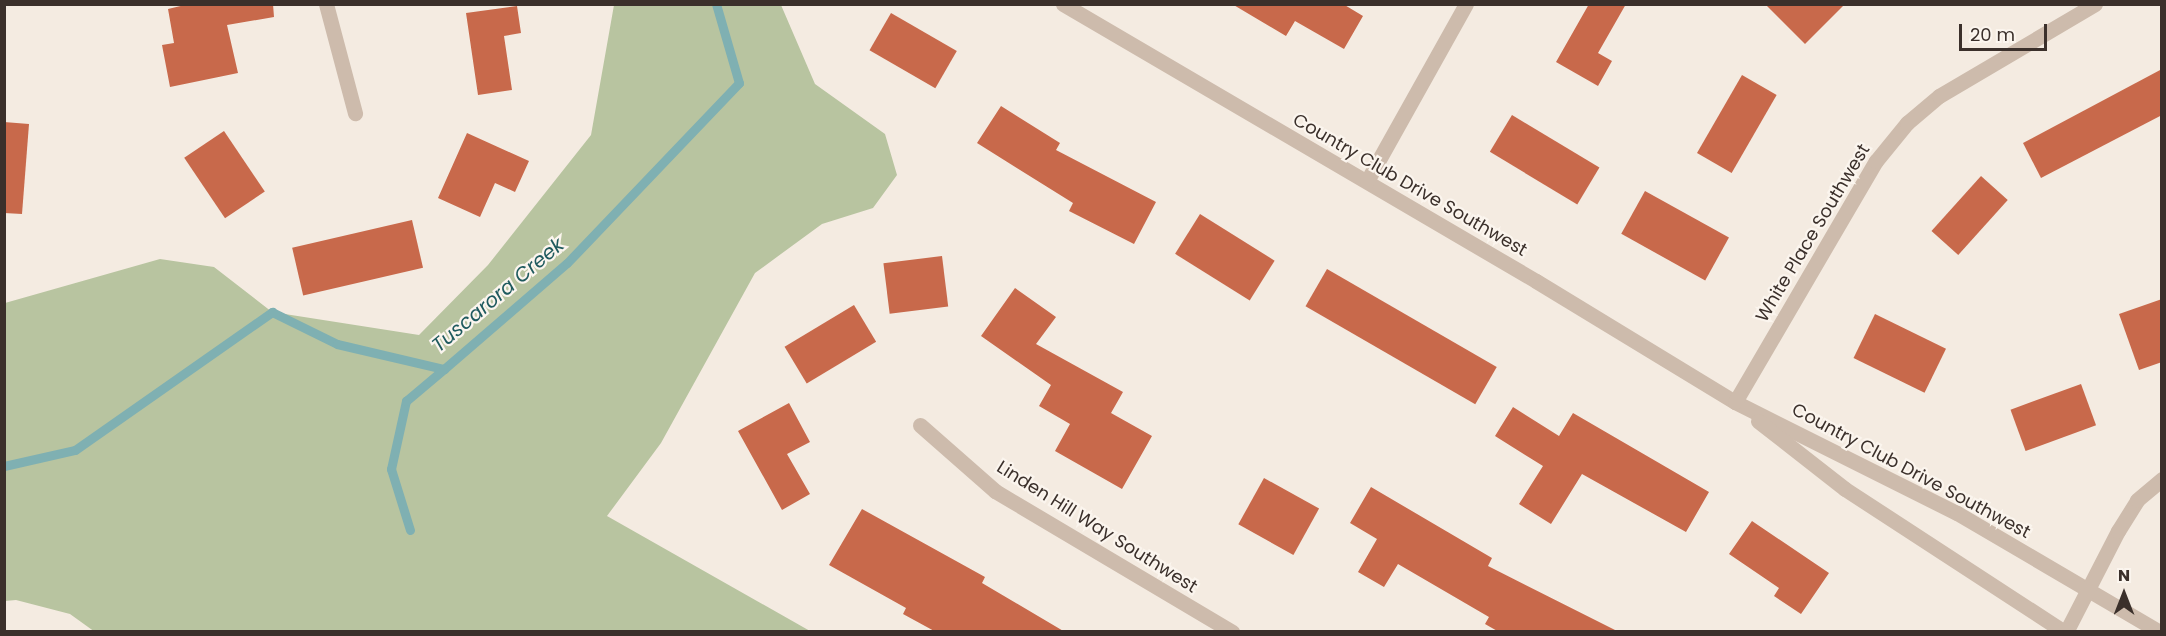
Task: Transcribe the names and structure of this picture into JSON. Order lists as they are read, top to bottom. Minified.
{"streets":{"street":["Country Club Drive Southwest","White Place Southwest","Linden Hill Way Southwest"]},"crossings":[["Country Club Drive Southwest","White Place Southwest"]],"water":["Tuscarora Creek"],"scale_bar":"20 m","north":"top"}
